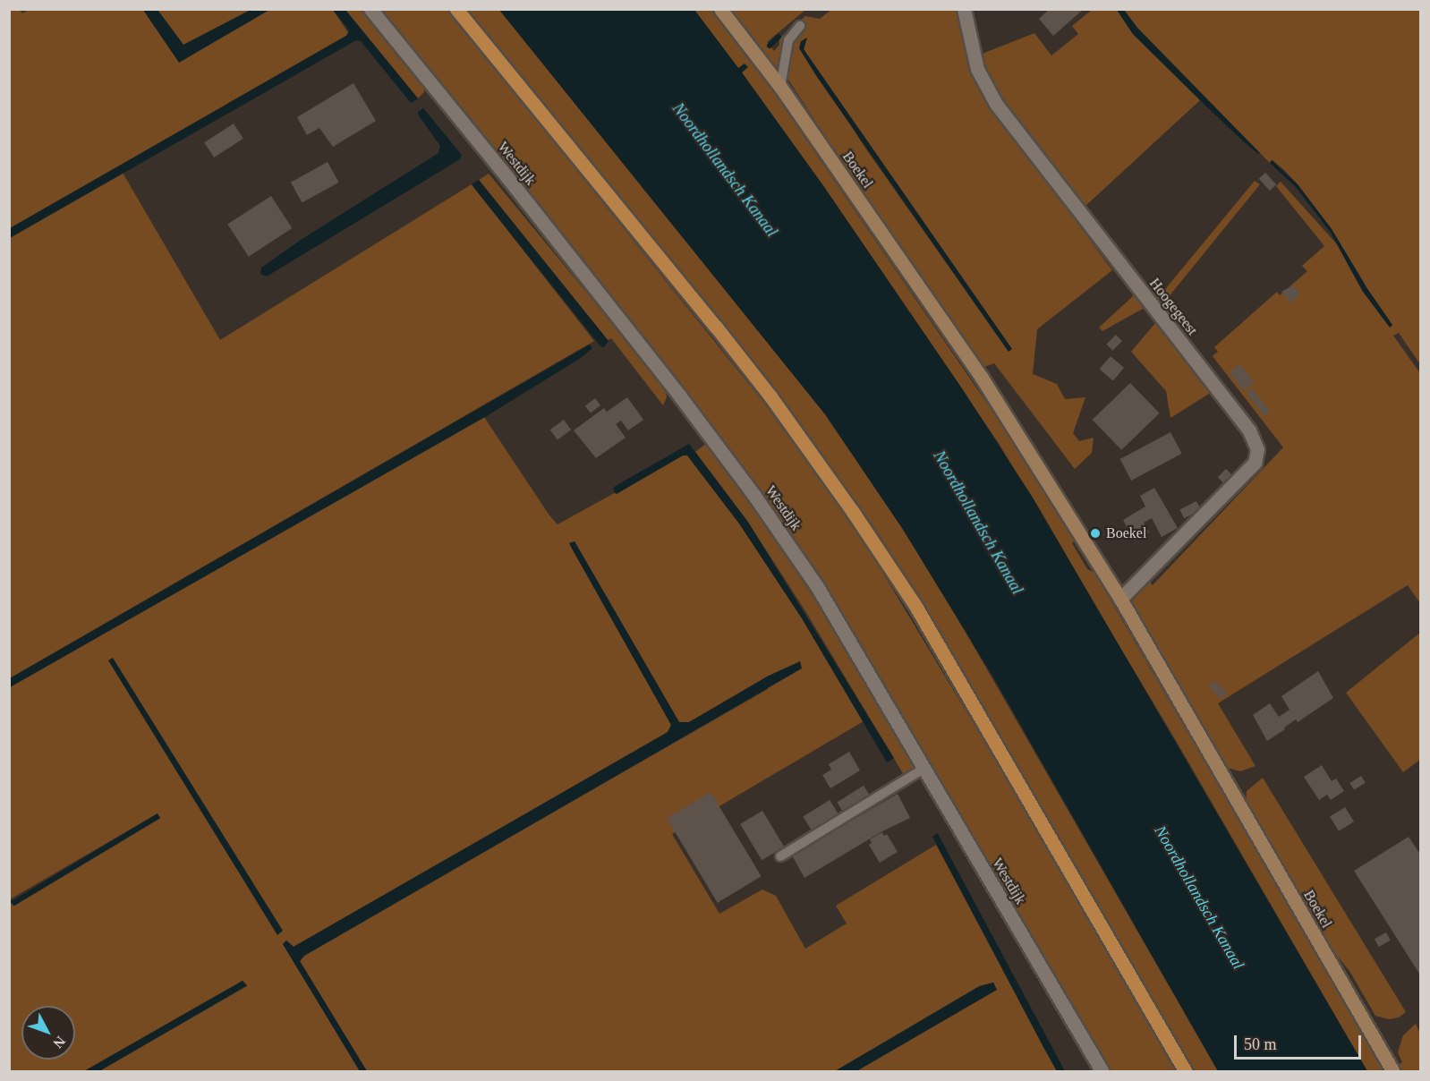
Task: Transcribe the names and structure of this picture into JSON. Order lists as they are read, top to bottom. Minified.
{"streets":{"street":["Westdijk","Boekel","Hoogegeest"]},"crossings":[["Boekel","Hoogegeest"]],"water":["Noordhollandsch Kanaal"],"places":["Boekel"],"scale_bar":"50 m","north":"bottom right"}
